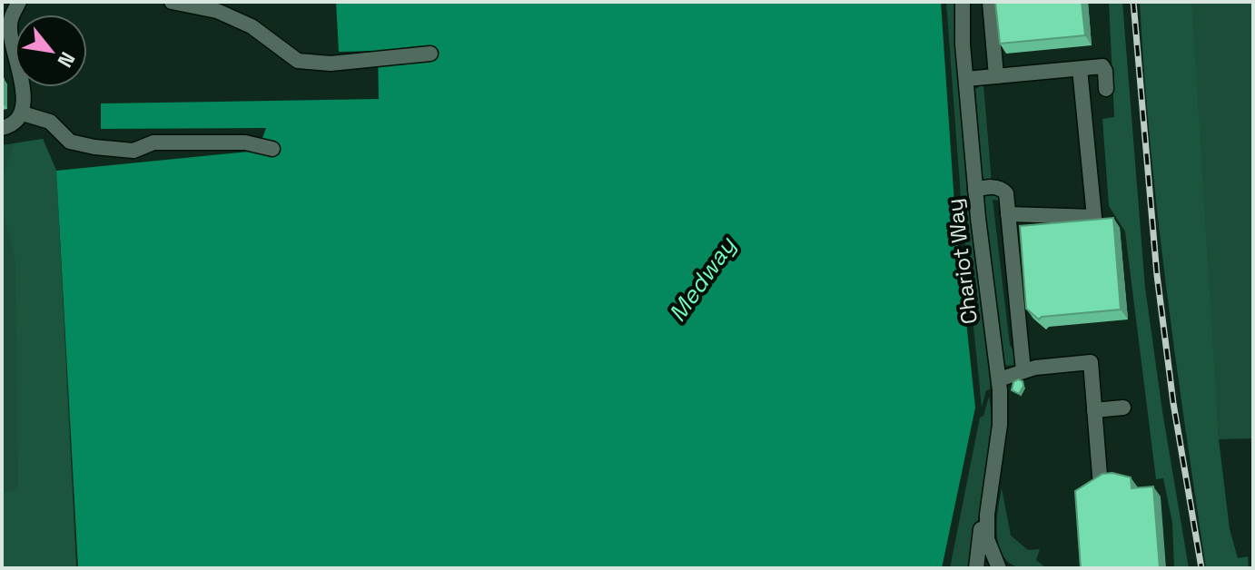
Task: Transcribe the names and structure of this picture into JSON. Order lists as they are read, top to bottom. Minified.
{"streets":{"street":["Chariot Way"]},"water":["Medway"],"north":"bottom right"}
